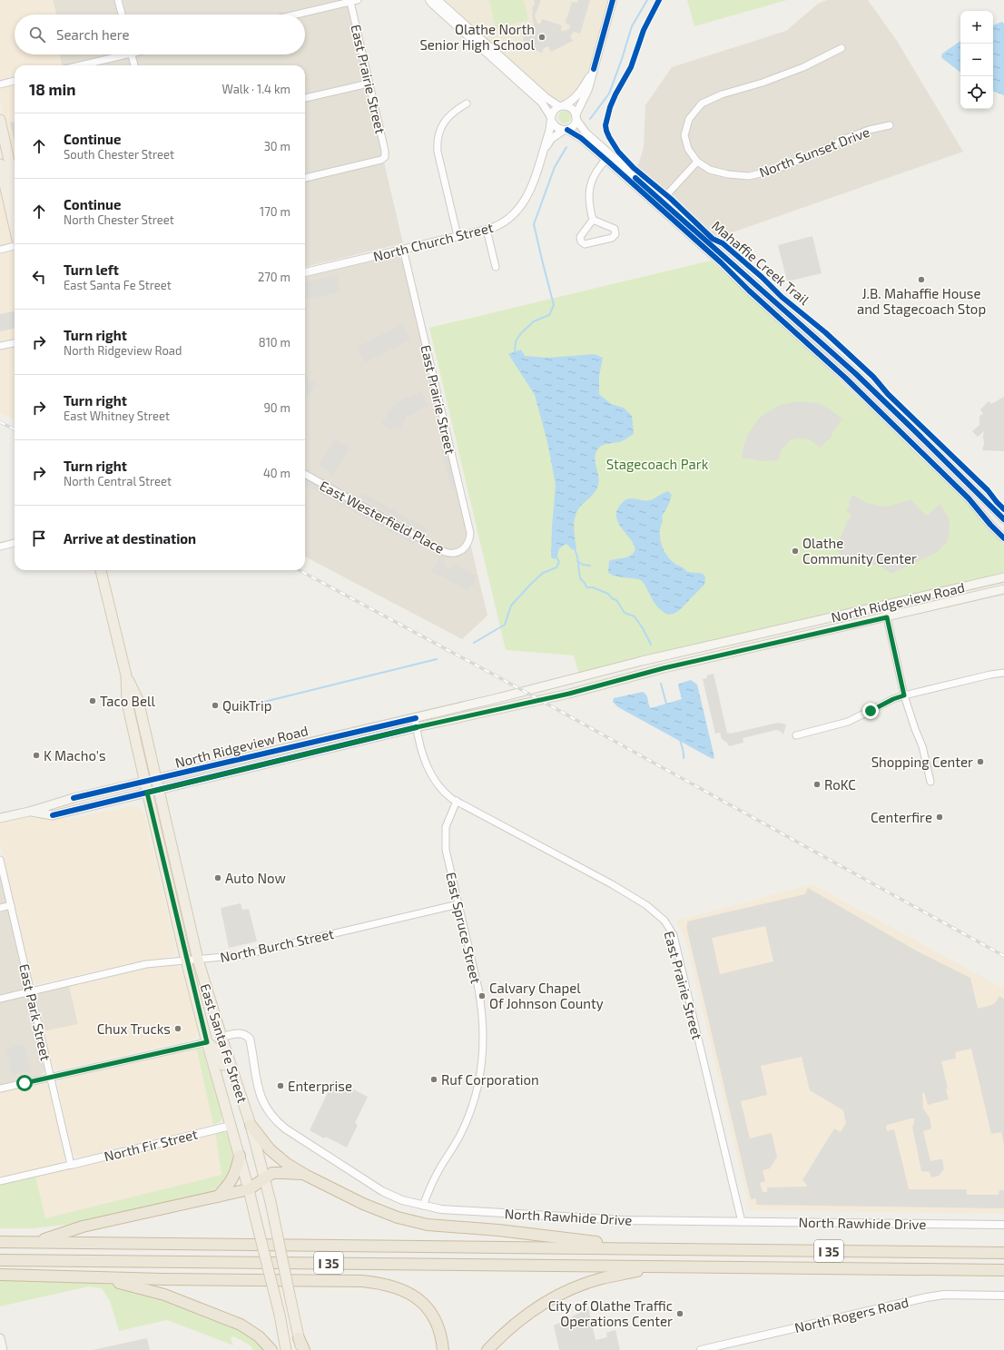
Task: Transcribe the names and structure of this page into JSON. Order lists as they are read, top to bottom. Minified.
{"streets":{"highway":["I 35"],"main road":["North Ridgeview Road","East Santa Fe Street"],"street":["East Prairie Street","North Sunset Drive","North Church Street","East Westerfield Place","East Spruce Street","North Burch Street","East Park Street","North Fir Street","North Rawhide Drive","North Rogers Road"],"cycle path":["Mahaffie Creek Trail"]},"crossings":[["East Prairie Street","North Church Street"],["East Prairie Street","East Westerfield Place"],["East Prairie Street","East Spruce Street"],["East Prairie Street","North Rawhide Drive"],["North Ridgeview Road","East Santa Fe Street"],["East Spruce Street","North Burch Street"],["East Spruce Street","North Rawhide Drive"],["North Burch Street","East Park Street"],["North Burch Street","East Santa Fe Street"],["East Park Street","North Fir Street"],["East Santa Fe Street","North Fir Street"],["East Santa Fe Street","North Rawhide Drive"]],"parks":["Stagecoach Park"],"places":["Olathe North Senior High School","J.B. Mahaffie House and Stagecoach Stop","Olathe Community Center","Taco Bell","QuikTrip","K Macho's","Shopping Center","RoKC","Centerfire","Auto Now","Calvary Chapel Of Johnson County","Chux Trucks","Ruf Corporation","Enterprise","City of Olathe Traffic Operations Center"],"page":{"map_buttons":["+","−"],"search":"Search here","heading":["18 min","Walk · 1.4 km"],"list":[["Continue","South Chester Street","30 m"],["Continue","North Chester Street","170 m"],["Turn left","East Santa Fe Street","270 m"],["Turn right","North Ridgeview Road","810 m"],["Turn right","East Whitney Street","90 m"],["Turn right","North Central Street","40 m"],"Arrive at destination"]}}
